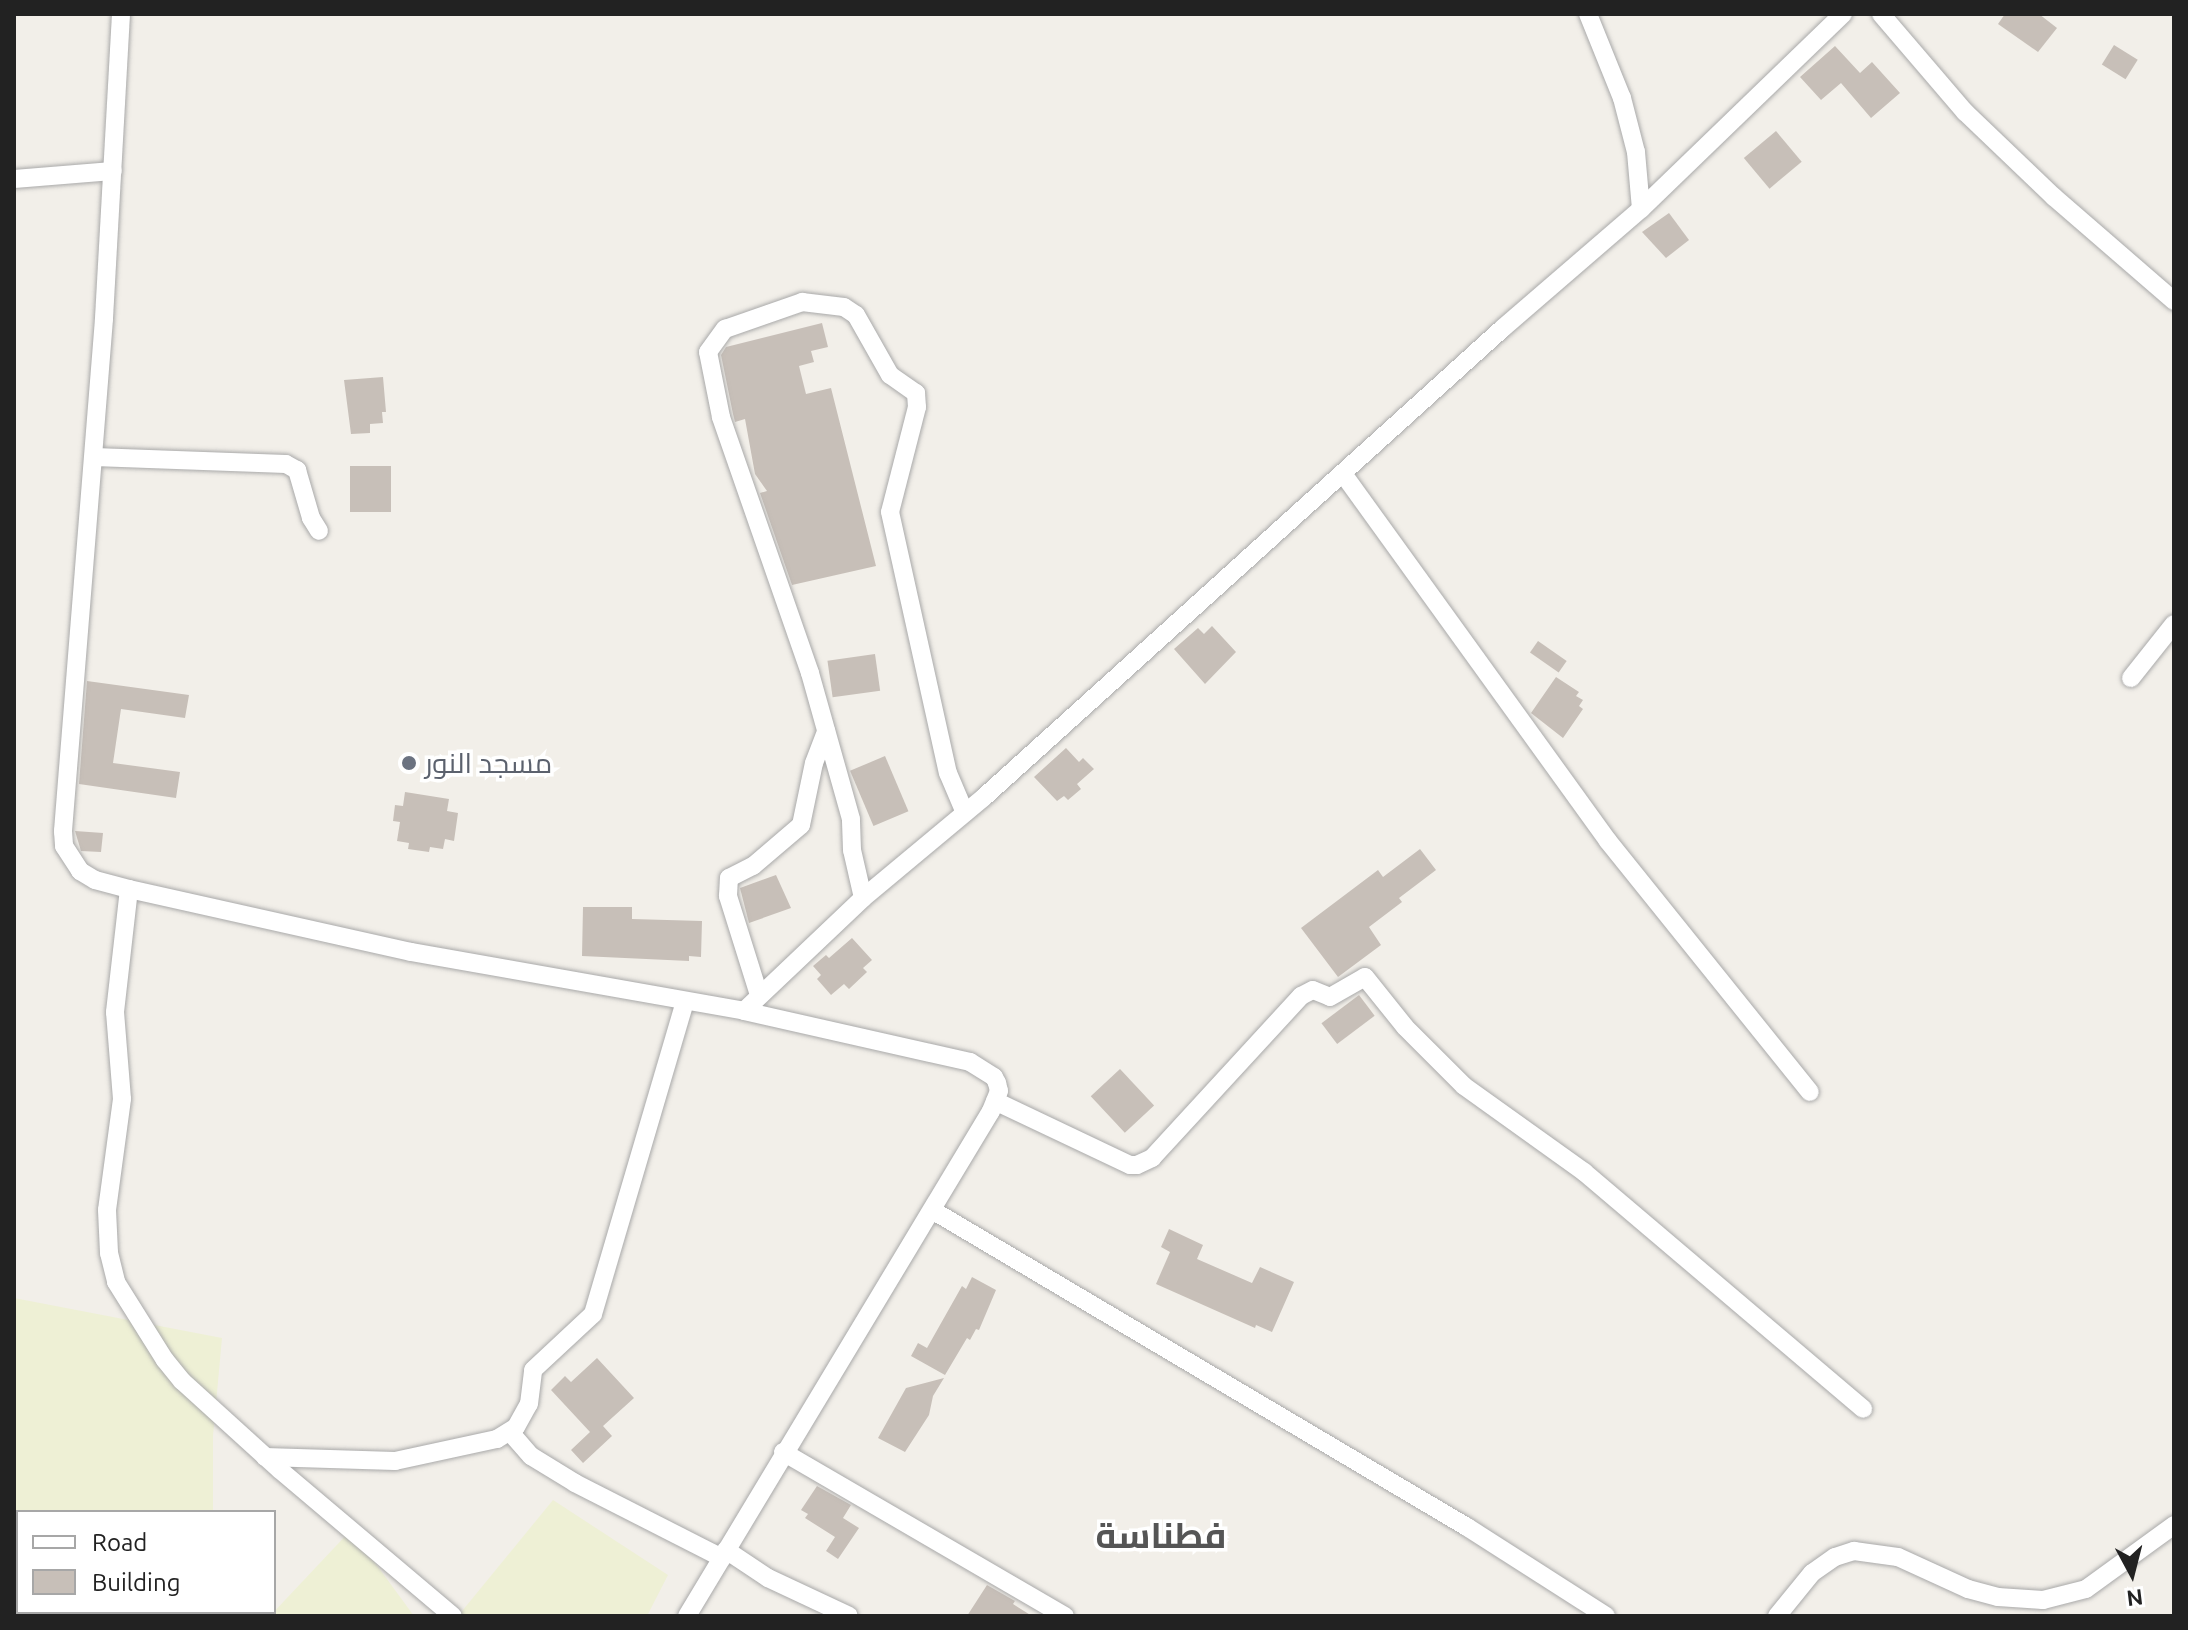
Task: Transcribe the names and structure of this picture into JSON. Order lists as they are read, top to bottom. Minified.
{"districts":["فطناسة"],"places":["مسجد النور"],"legend":["Road","Building"],"north":"bottom"}
